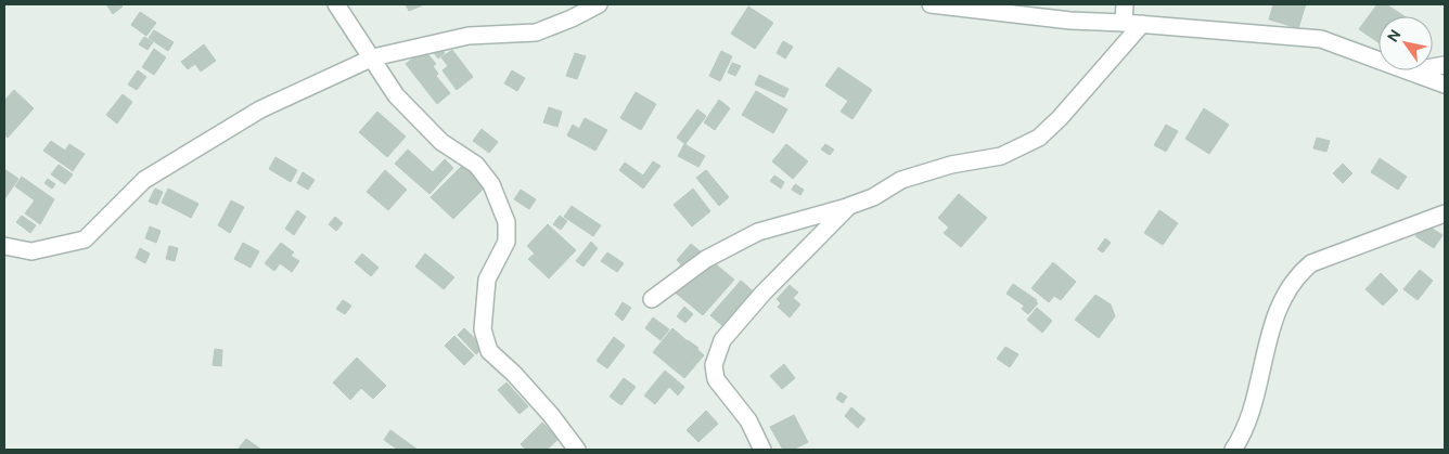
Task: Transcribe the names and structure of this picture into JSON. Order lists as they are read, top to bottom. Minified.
{"north":"top left"}
